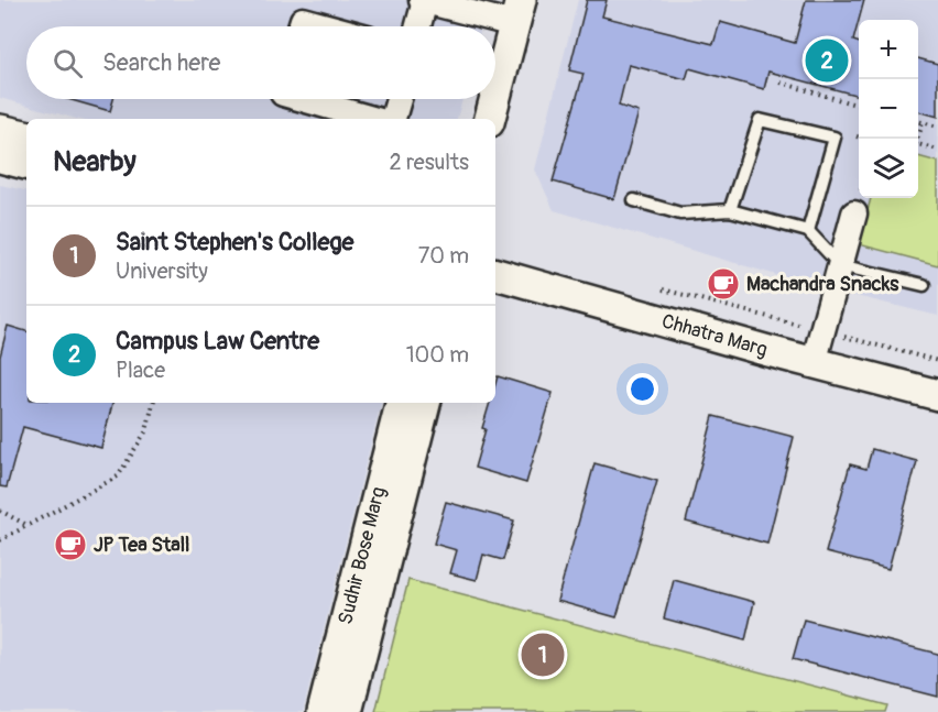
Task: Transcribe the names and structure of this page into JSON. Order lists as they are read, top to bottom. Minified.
{"streets":{"street":["Chhatra Marg","Sudhir Bose Marg"]},"places":{"cafe":["Machandra Snacks","JP Tea Stall"]},"page":{"map_buttons":["+","−"],"search":"Search here","pins":["2","1"],"heading":["Nearby","2 results"],"list":[{"mark":"1","name":"Saint Stephen's College","note":"University","value":"70 m"},{"mark":"2","name":"Campus Law Centre","note":"Place","value":"100 m"}]}}
